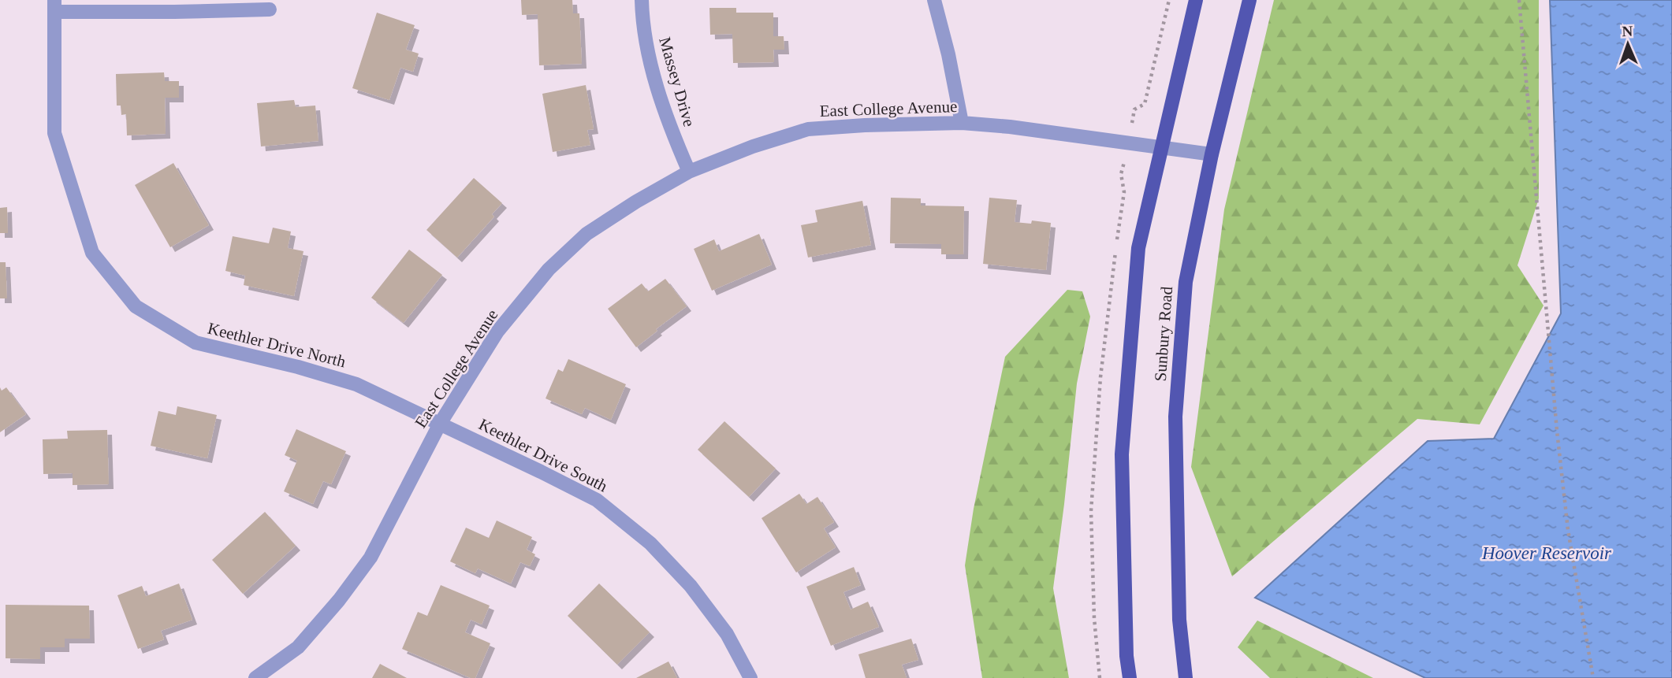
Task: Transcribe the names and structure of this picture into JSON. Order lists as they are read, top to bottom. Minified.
{"streets":{"main road":["Sunbury Road"],"street":["Massey Drive","East College Avenue","Keethler Drive North","Keethler Drive South"]},"crossings":[["Massey Drive","East College Avenue"],["East College Avenue","Sunbury Road"],["East College Avenue","Keethler Drive North"],["East College Avenue","Keethler Drive South"],["Keethler Drive North","Keethler Drive South"]],"water":["Hoover Reservoir"],"north":"top"}
